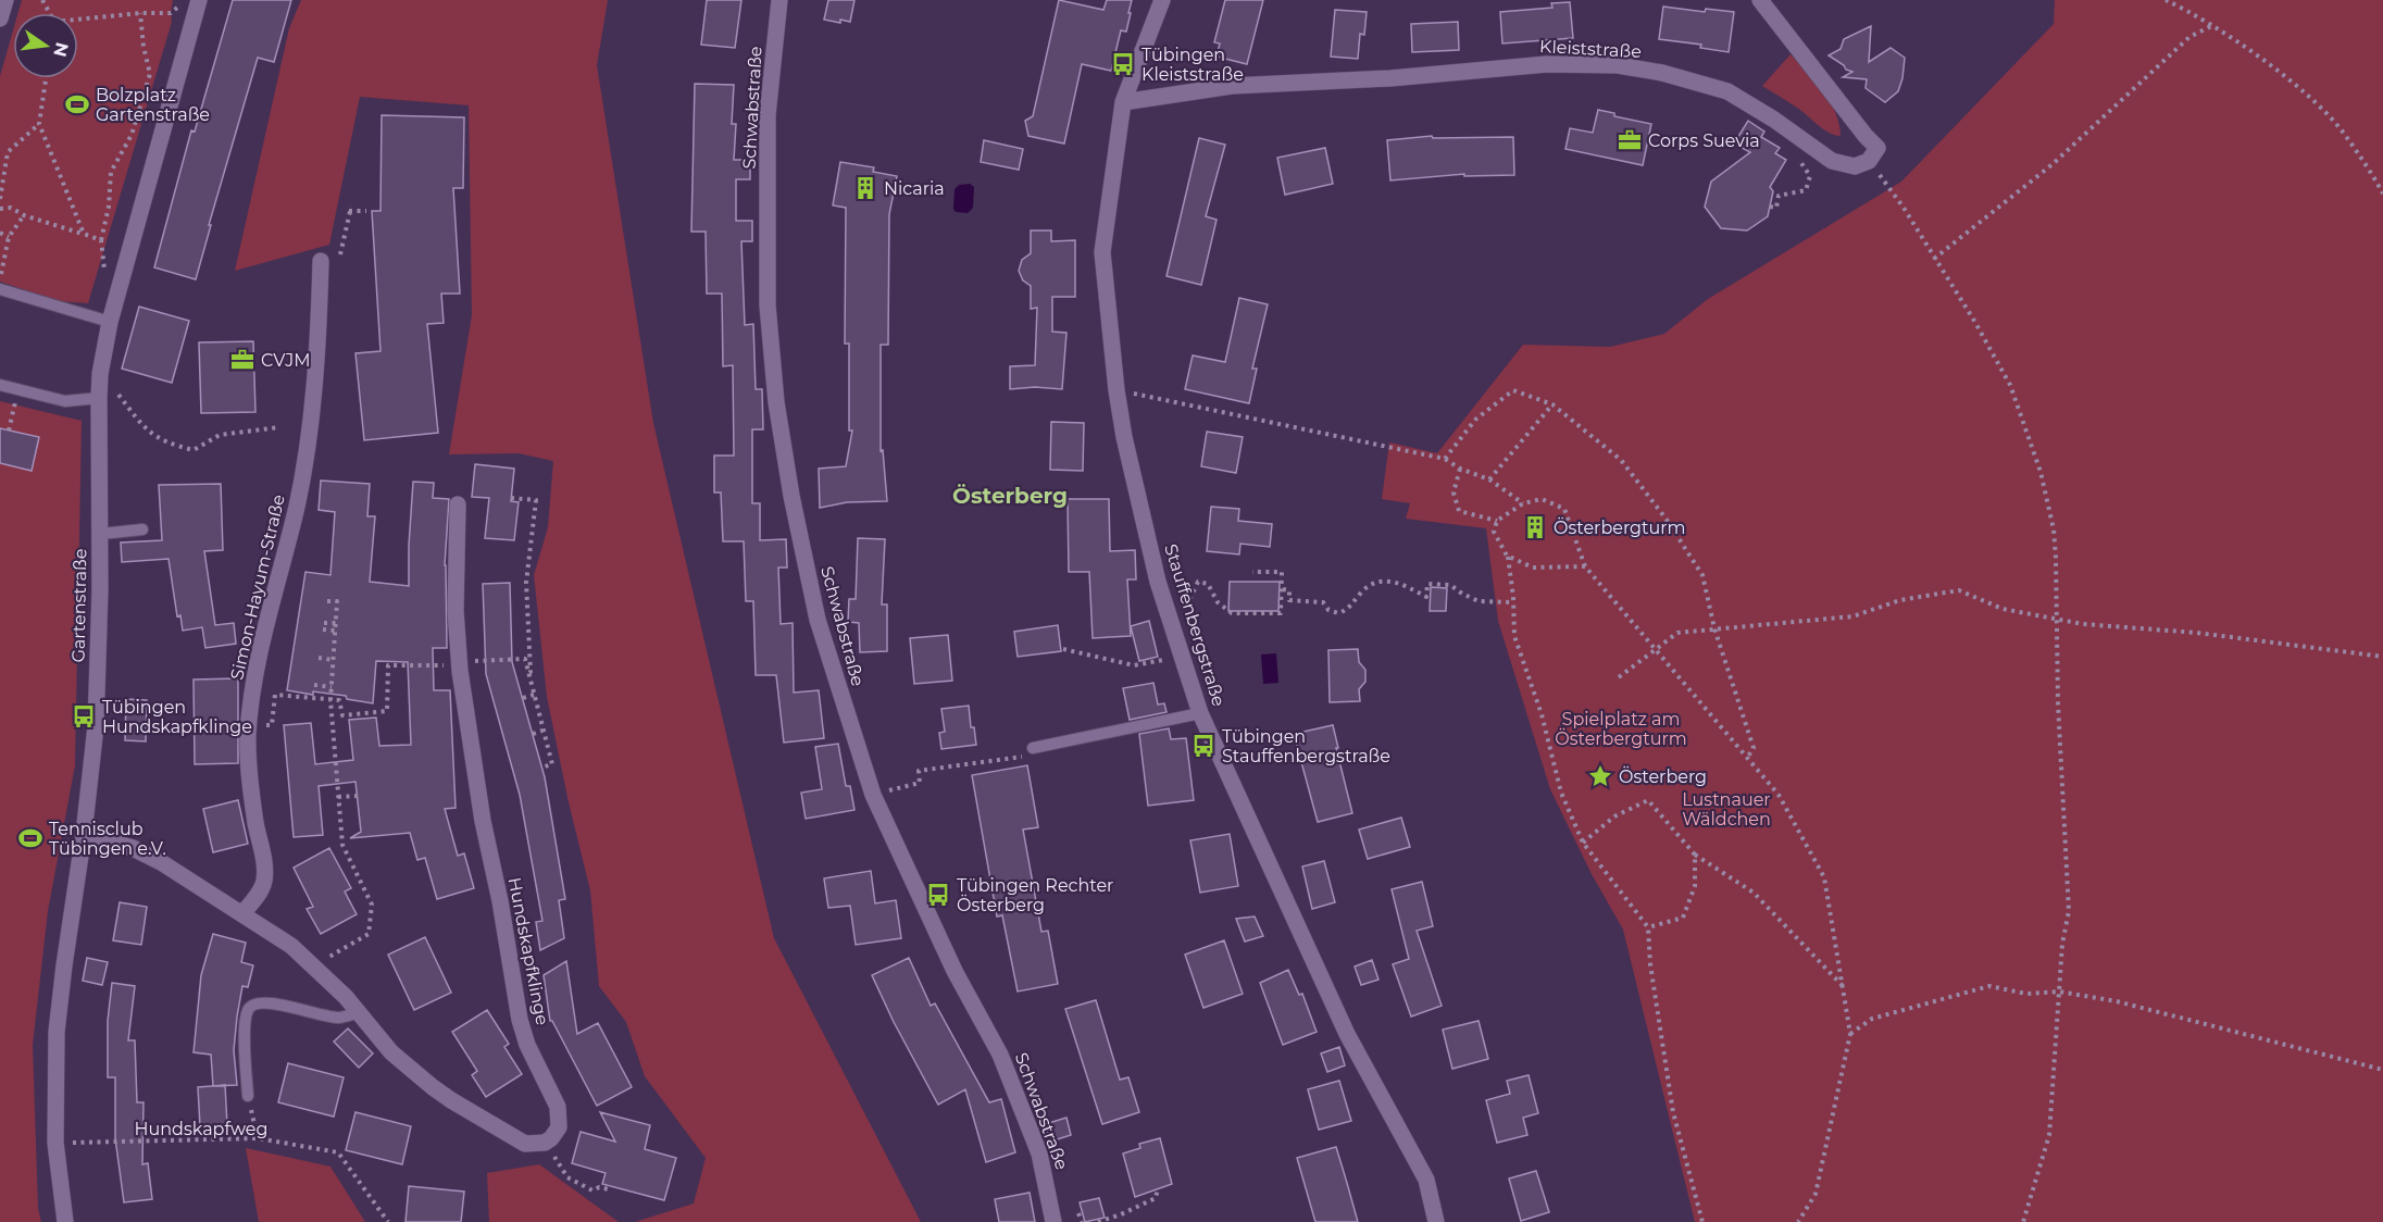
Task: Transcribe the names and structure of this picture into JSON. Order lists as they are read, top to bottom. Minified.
{"streets":{"street":["Kleiststraße","Schwabstraße","Simon-Hayum-Straße","Gartenstraße","Stauffenbergstraße","Hundskapfklinge"],"path":["Hundskapfweg"]},"crossings":[["Kleiststraße","Stauffenbergstraße"],["Simon-Hayum-Straße","Hundskapfklinge"],["Gartenstraße","Hundskapfklinge"],["Gartenstraße","Hundskapfweg"]],"districts":["Österberg"],"parks":["Spielplatz am Österbergturm","Lustnauer Wäldchen"],"places":{"bus stop":["Tübingen Kleiststraße","Tübingen Hundskapfklinge","Tübingen Stauffenbergstraße","Tübingen Rechter Österberg"],"sports":["Bolzplatz Gartenstraße","Tennisclub Tübingen e.V."],"office":["Corps Suevia","CVJM"],"building":["Nicaria","Österbergturm"],"place":["Österberg"]},"north":"right"}
